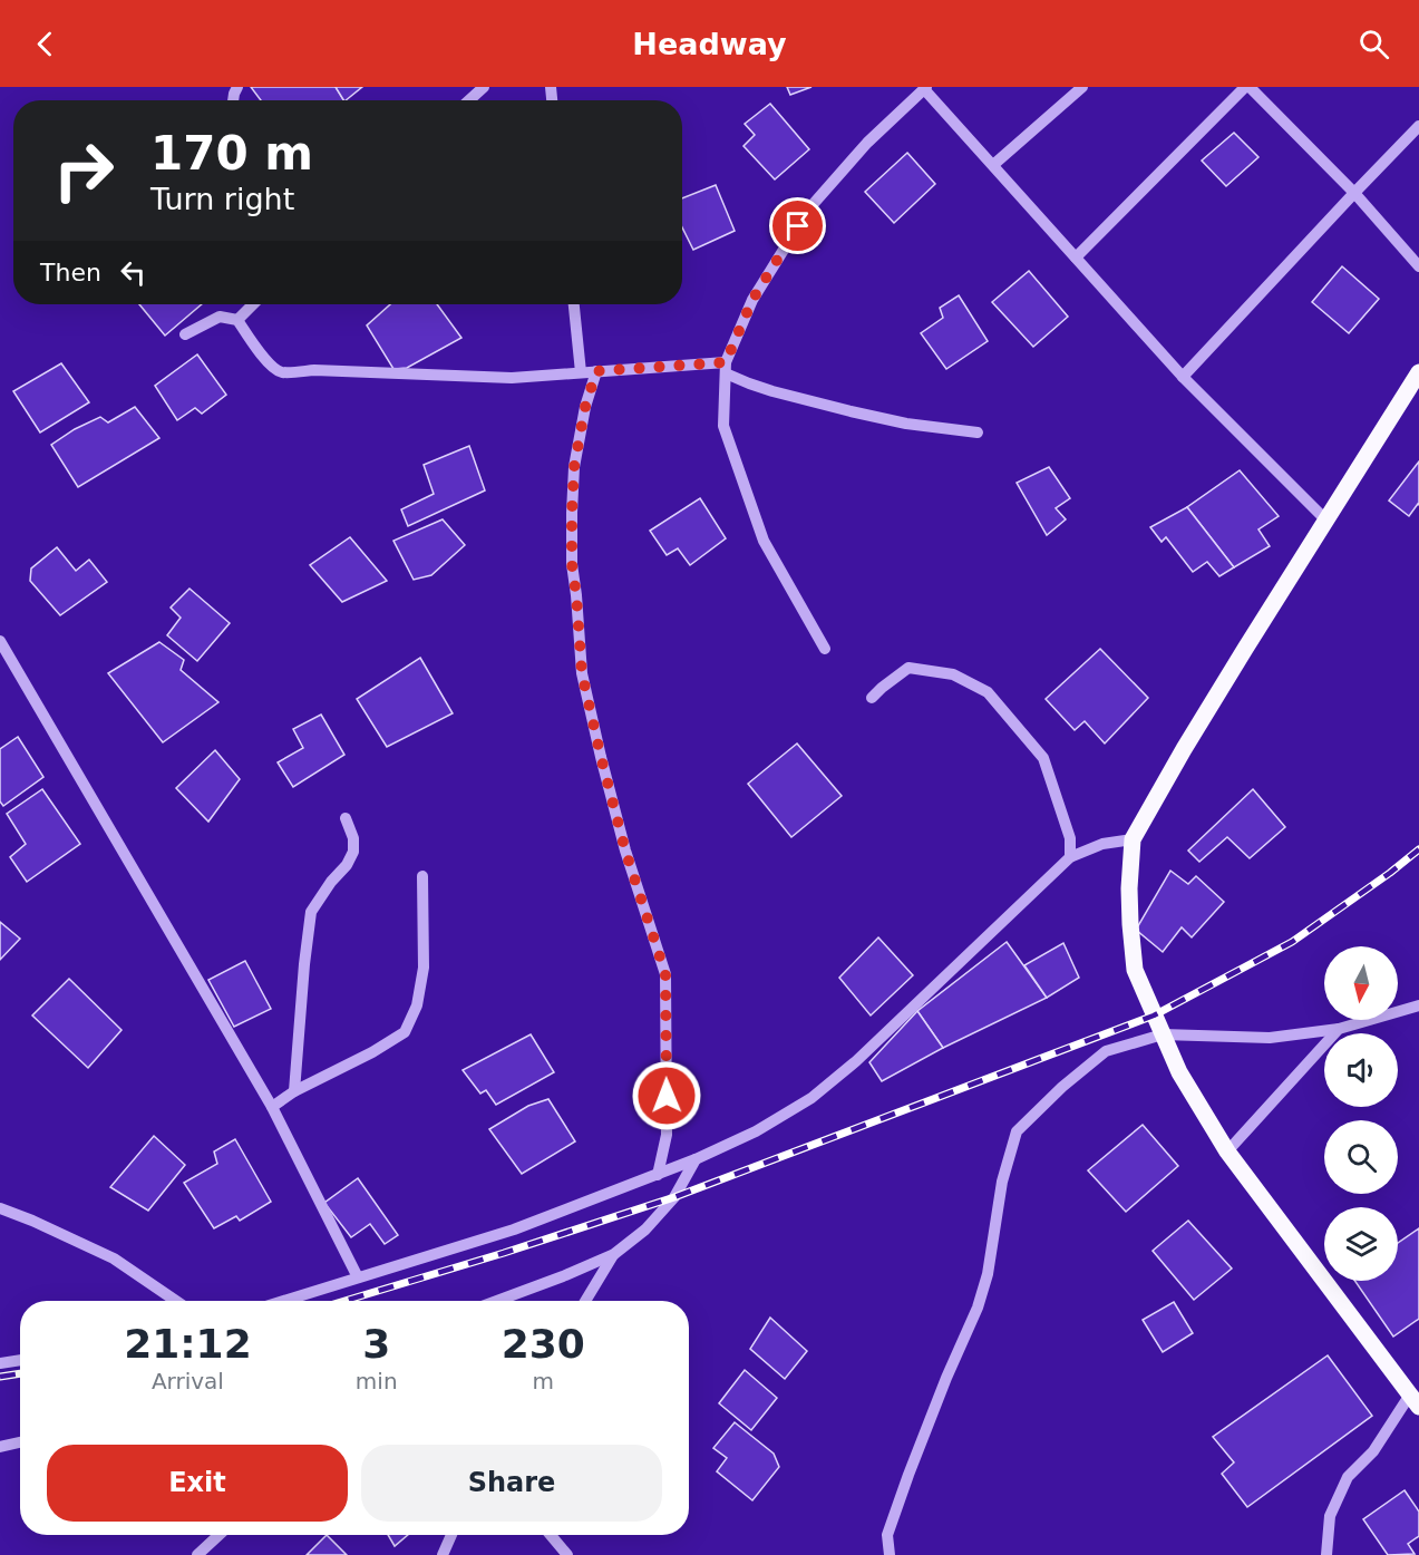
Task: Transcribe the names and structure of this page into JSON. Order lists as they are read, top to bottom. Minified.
{"north":"bottom","page":{"header":"Headway","turn":["170 m","Turn right"],"then":"Then","eta":["21:12","Arrival","3","min","230","m"],"buttons":["Exit","Share"]}}
